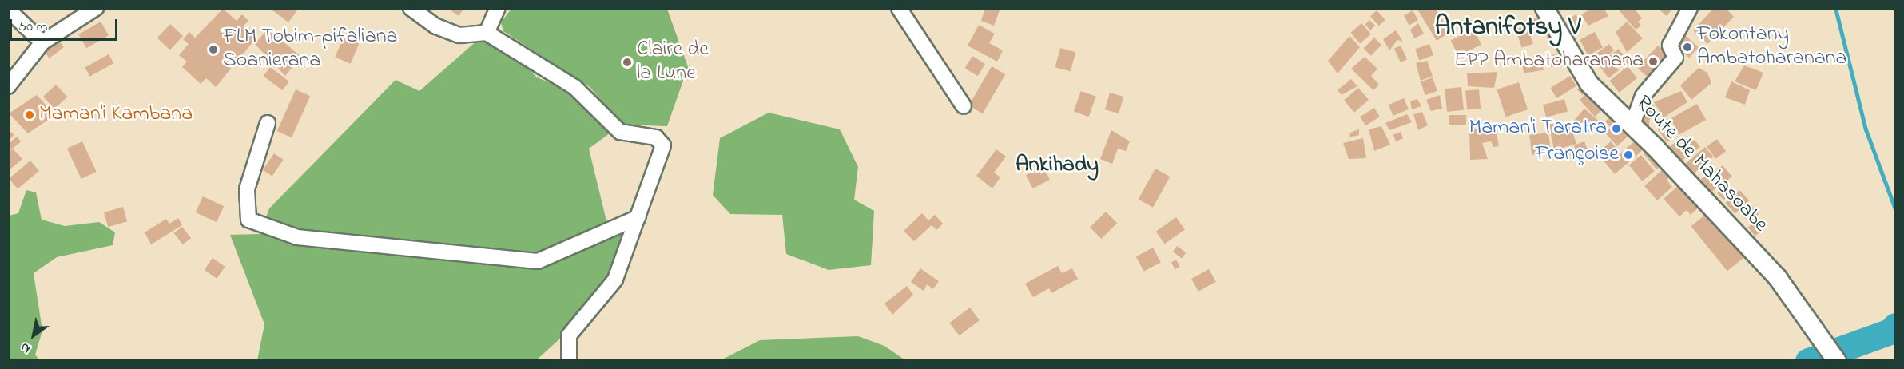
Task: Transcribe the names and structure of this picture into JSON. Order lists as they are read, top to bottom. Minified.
{"streets":{"street":["Route de Mahasoabe"]},"districts":["Antanifotsy V","Ankihady"],"places":["Fokontany Ambatoharanana","FLM Tobim-pifaliana Soanierana","EPP Ambatoharanana","Claire de la Lune","Maman'i Kambana","Maman'i Taratra","Françoise"],"scale_bar":"50 m","north":"bottom left"}
